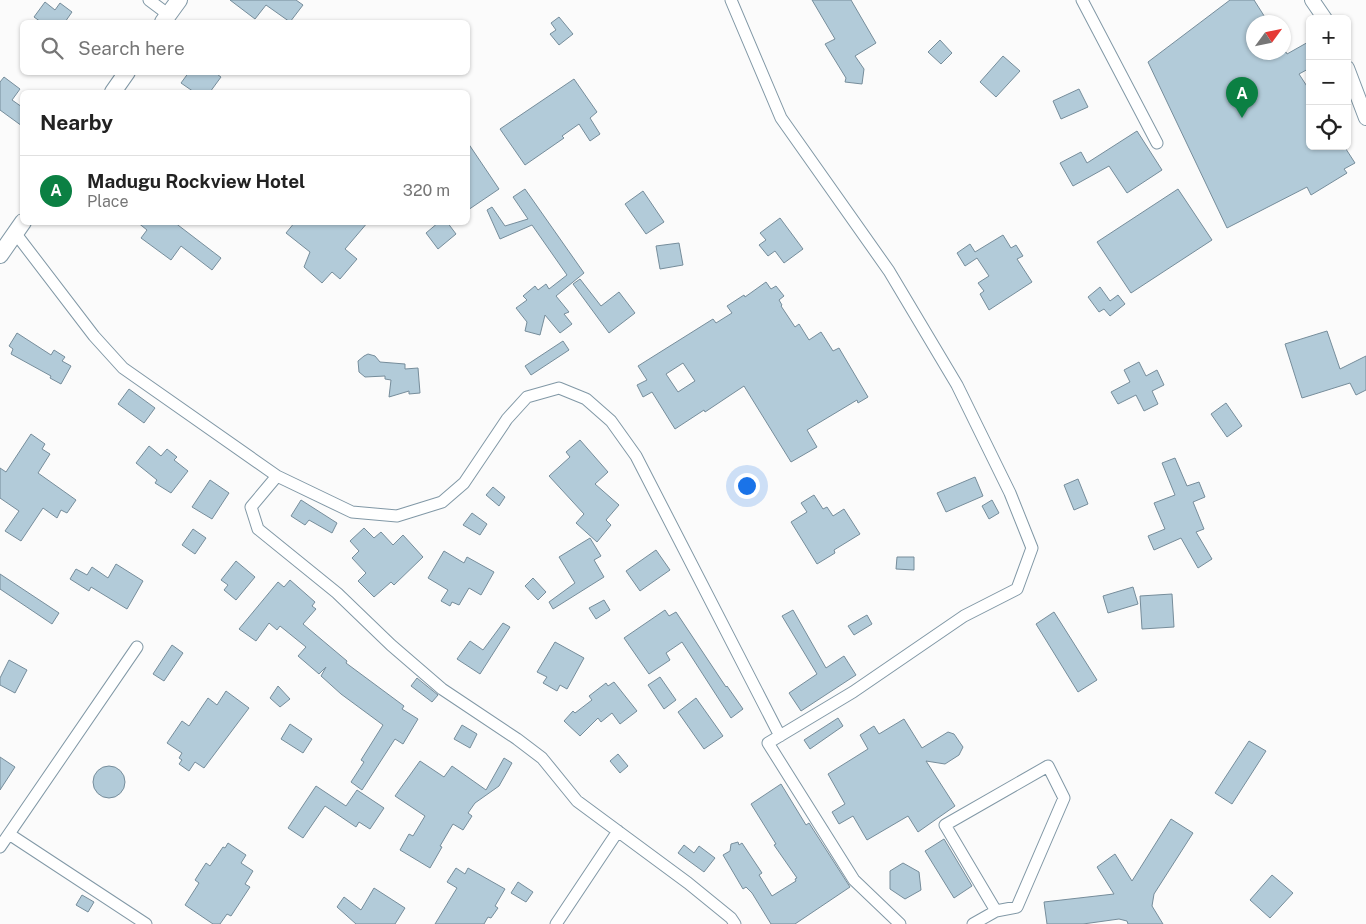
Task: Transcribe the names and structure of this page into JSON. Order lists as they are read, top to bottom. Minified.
{"north":"top right","page":{"map_buttons":["+","−"],"search":"Search here","pins":"A","heading":"Nearby","list":[{"mark":"A","name":"Madugu Rockview Hotel","note":"Place","value":"320 m"}]}}
